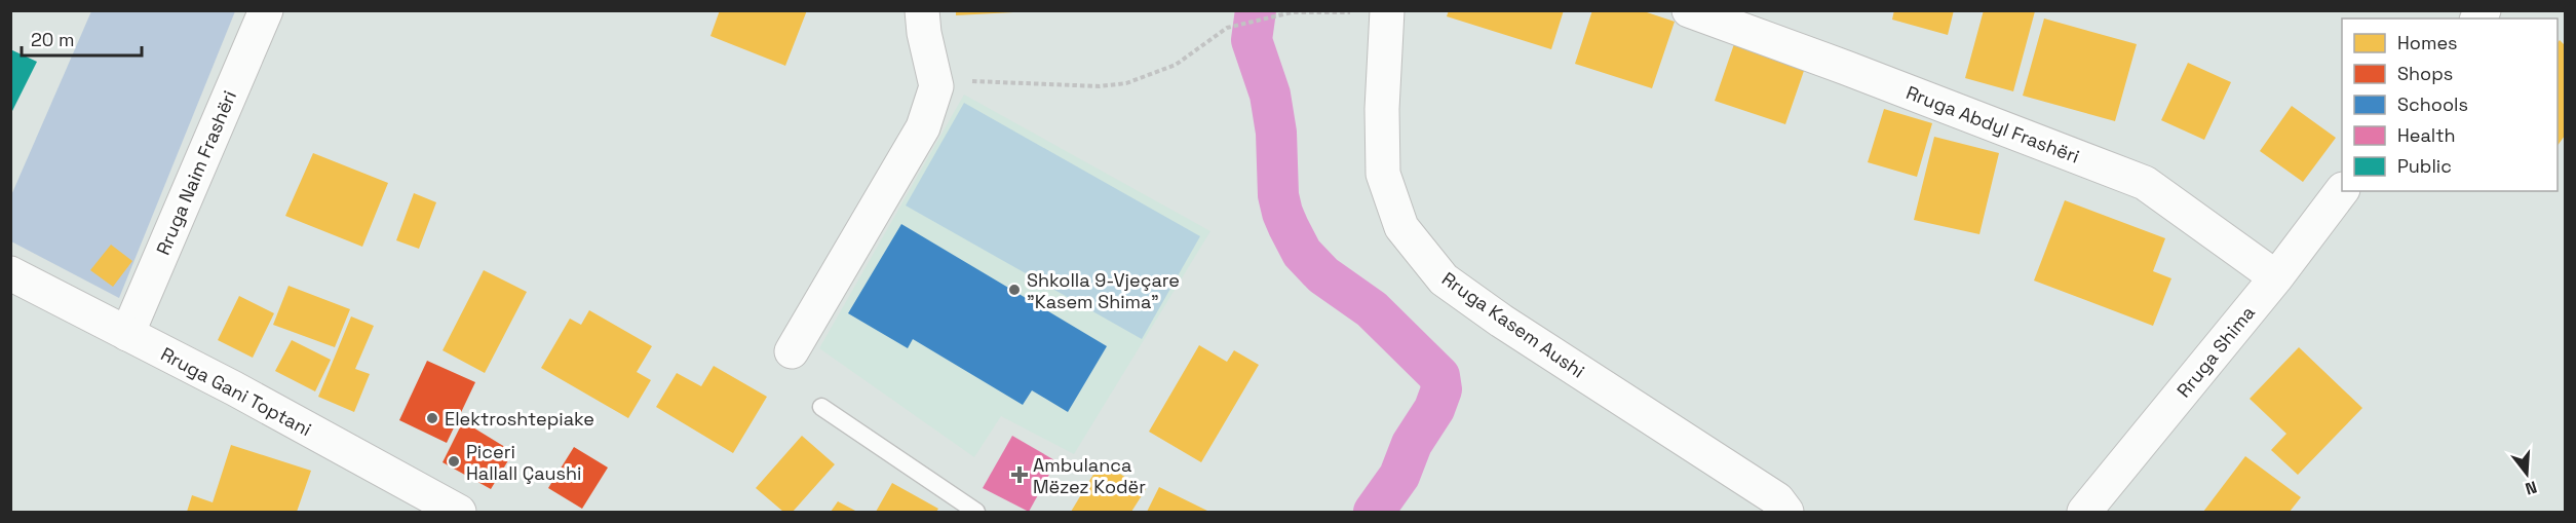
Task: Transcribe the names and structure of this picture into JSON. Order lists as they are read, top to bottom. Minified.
{"streets":{"street":["Rruga Abdyl Frashëri","Rruga Naim Frashëri","Rruga Kasem Aushi","Rruga Shima","Rruga Gani Toptani"]},"crossings":[["Rruga Abdyl Frashëri","Rruga Shima"],["Rruga Naim Frashëri","Rruga Gani Toptani"]],"places":{"other":["Shkolla 9-Vjeçare \"Kasem Shima\"","Elektroshtepiake","Piceri Hallall Çaushi"],"health":["Ambulanca Mëzez Kodër"]},"legend":["Homes","Shops","Schools","Health","Public"],"scale_bar":"20 m","north":"bottom"}
